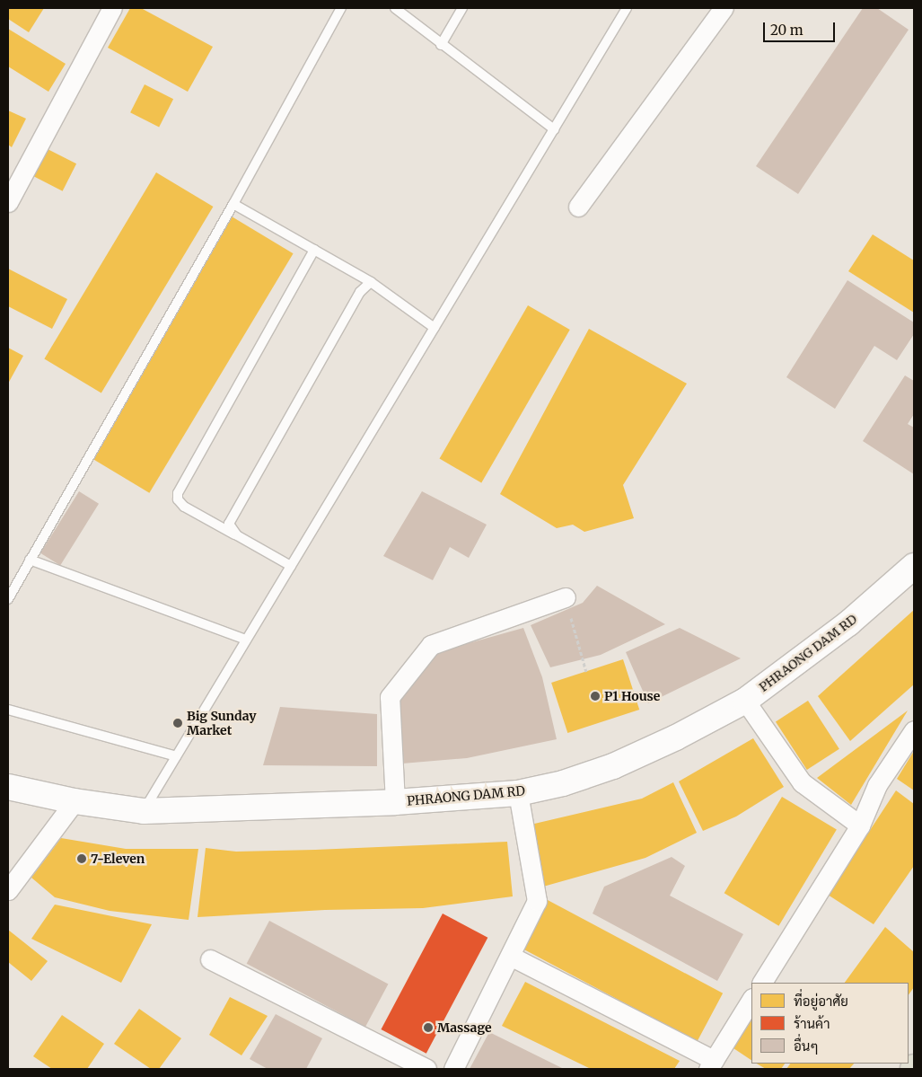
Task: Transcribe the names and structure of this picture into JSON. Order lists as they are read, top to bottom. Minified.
{"streets":{"street":["PHRAONG DAM RD"]},"places":["P1 House","Big Sunday Market","7-Eleven","Massage"],"legend":["ที่อยู่อาศัย","ร้านค้า","อื่นๆ"],"scale_bar":"20 m"}
